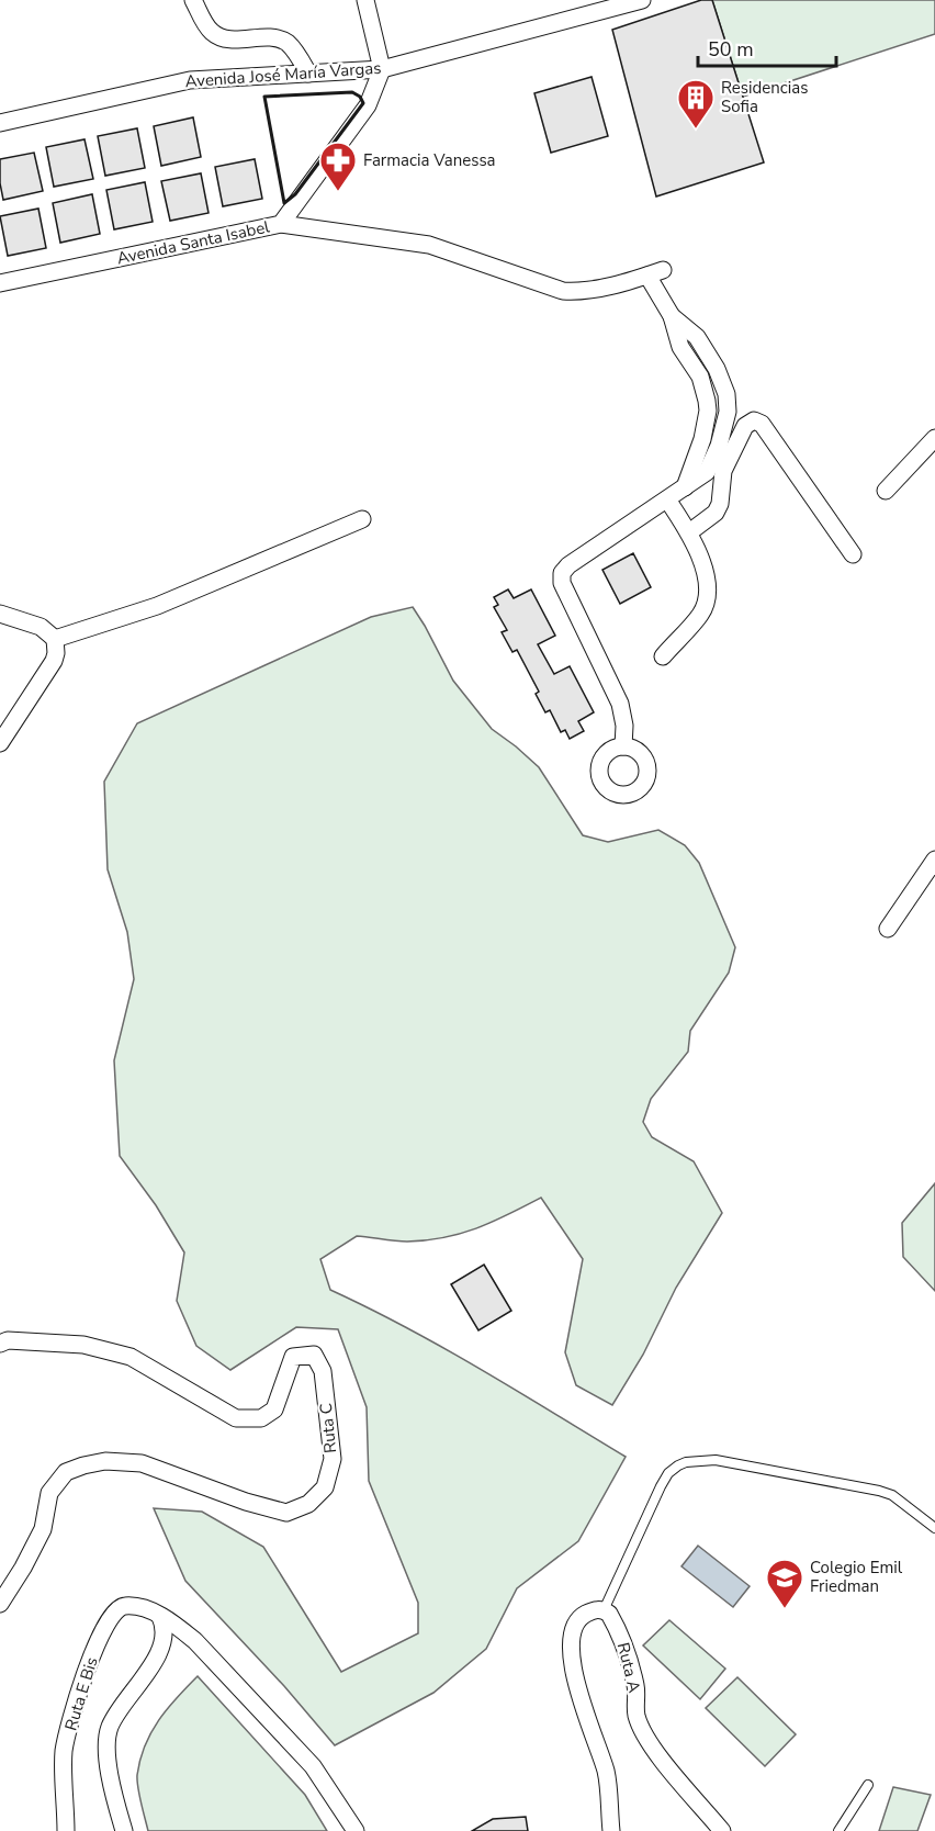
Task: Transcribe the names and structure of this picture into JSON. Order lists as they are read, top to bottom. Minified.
{"streets":{"street":["Avenida José María Vargas","Avenida Santa Isabel","Ruta C","Ruta A","Ruta E Bis"]},"crossings":[["Avenida José María Vargas","Avenida Santa Isabel"]],"places":{"building":["Residencias Sofia"],"pharmacy":["Farmacia Vanessa"],"school or university":["Colegio Emil Friedman"]},"scale_bar":"50 m"}
